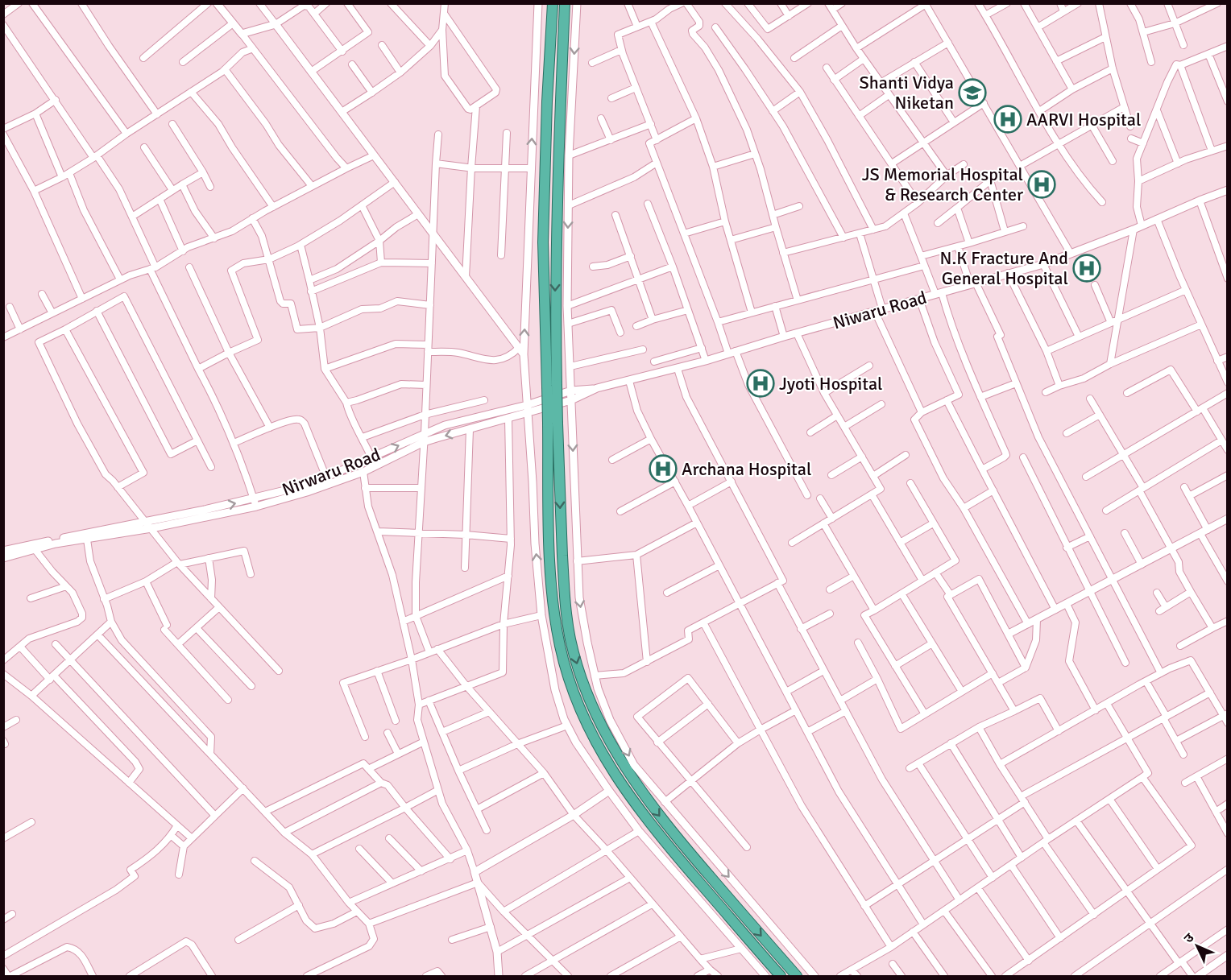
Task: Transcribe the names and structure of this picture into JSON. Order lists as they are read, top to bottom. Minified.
{"streets":{"street":["Niwaru Road","Nirwaru Road"]},"crossings":[["Niwaru Road","Nirwaru Road"]],"places":{"school or university":["Shanti Vidya Niketan"],"hospital":["AARVI Hospital","JS Memorial Hospital & Research Center","N.K Fracture And General Hospital","Jyoti Hospital","Archana Hospital"]},"north":"top left"}
